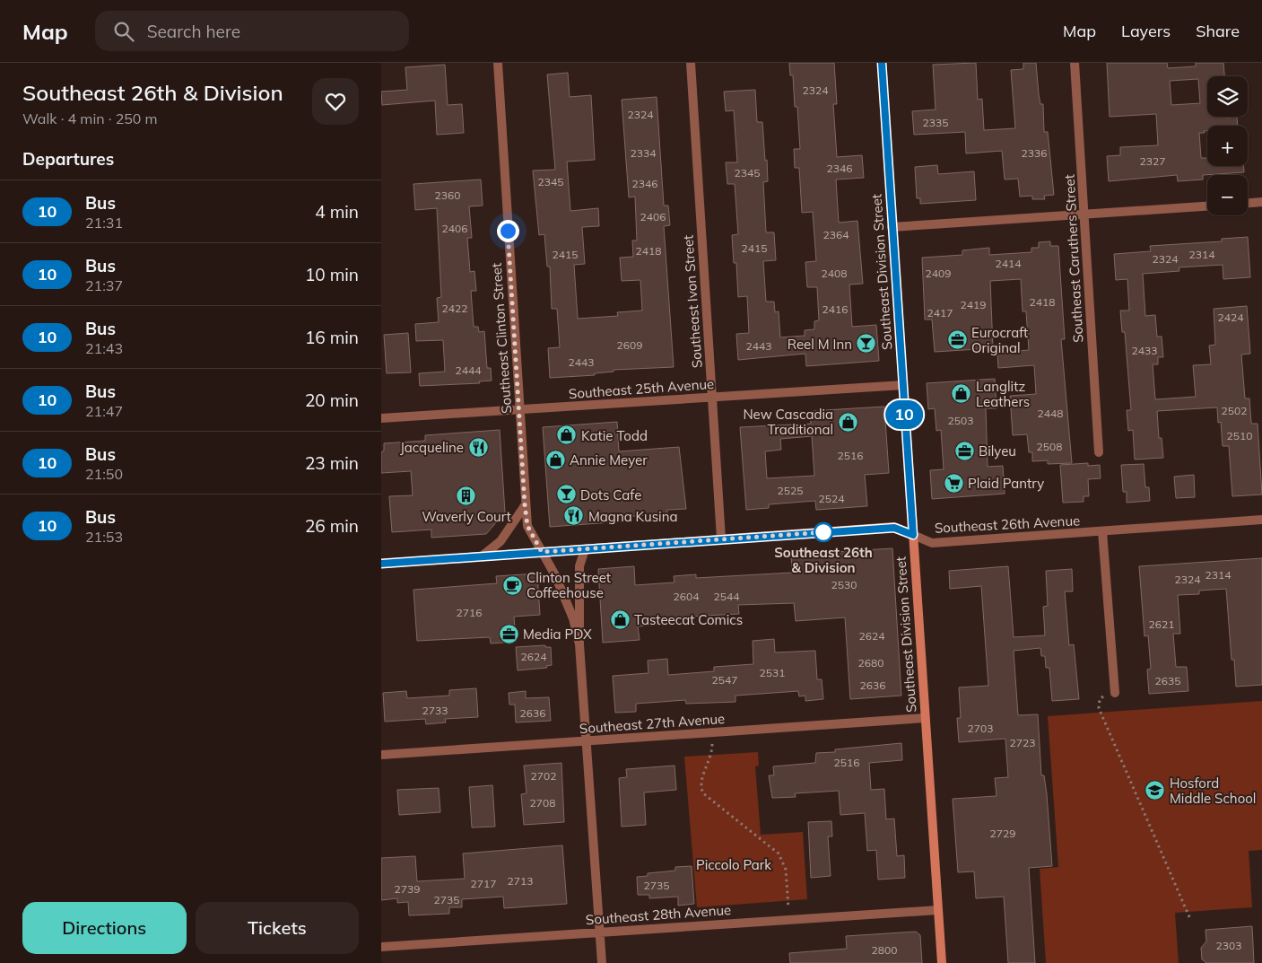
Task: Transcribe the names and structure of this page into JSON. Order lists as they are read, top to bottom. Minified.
{"streets":{"main road":["Southeast Division Street","Southeast 26th Avenue"],"street":["Southeast Caruthers Street","Southeast Ivon Street","Southeast Clinton Street","Southeast 25th Avenue","Southeast 27th Avenue","Southeast 28th Avenue"]},"crossings":[["Southeast Division Street","Southeast 25th Avenue"],["Southeast Division Street","Southeast 26th Avenue"],["Southeast Division Street","Southeast 27th Avenue"],["Southeast Division Street","Southeast 28th Avenue"],["Southeast Ivon Street","Southeast 25th Avenue"],["Southeast Ivon Street","Southeast 26th Avenue"],["Southeast Clinton Street","Southeast 25th Avenue"],["Southeast Clinton Street","Southeast 26th Avenue"],["Southeast Clinton Street","Southeast 27th Avenue"],["Southeast Clinton Street","Southeast 28th Avenue"]],"parks":["Piccolo Park"],"places":{"office":["Eurocraft Original","Bilyeu","Media PDX"],"bar":["Reel M Inn","Dots Cafe"],"shop":["Langlitz Leathers","New Cascadia Traditional","Katie Todd","Annie Meyer","Tasteecat Comics"],"restaurant":["Jacqueline","Magna Kusina"],"supermarket":["Plaid Pantry"],"building":["Waverly Court"],"other":["Southeast 26th & Division"],"cafe":["Clinton Street Coffeehouse"],"school or university":["Hosford Middle School"]},"lines":["bus line 10"],"house_numbers":["2324","2324","2335","2334","2336","2327","2346","2345","2345","2346","2360","2406","2406","2364","2415","2418","2415","2314","2324","2414","2408","2409","2418","2419","2422","2416","2417","2424","2609","2443","2433","2443","2444","2502","2448","2503","2510","2508","2516","2525","2524","2314","2324","2530","2604","2544","2716","2621","2624","2624","2680","2531","2547","2635","2636","2733","2636","2703","2723","2516","2702","2708","2729","2713","2717","2735","2739","2735","2303","2800"],"page":{"header":"Map","search":"Search here","nav":["Map","Layers","Share"],"heading":[["Southeast 26th & Division","Walk · 4 min · 250 m"],"Departures"],"on_map":"10","map_buttons":["+","−"],"list":[{"mark":"10","name":"Bus","note":"21:31","value":"4 min"},{"mark":"10","name":"Bus","note":"21:37","value":"10 min"},{"mark":"10","name":"Bus","note":"21:43","value":"16 min"},{"mark":"10","name":"Bus","note":"21:47","value":"20 min"},{"mark":"10","name":"Bus","note":"21:50","value":"23 min"},{"mark":"10","name":"Bus","note":"21:53","value":"26 min"}],"buttons":["Directions","Tickets"]}}
